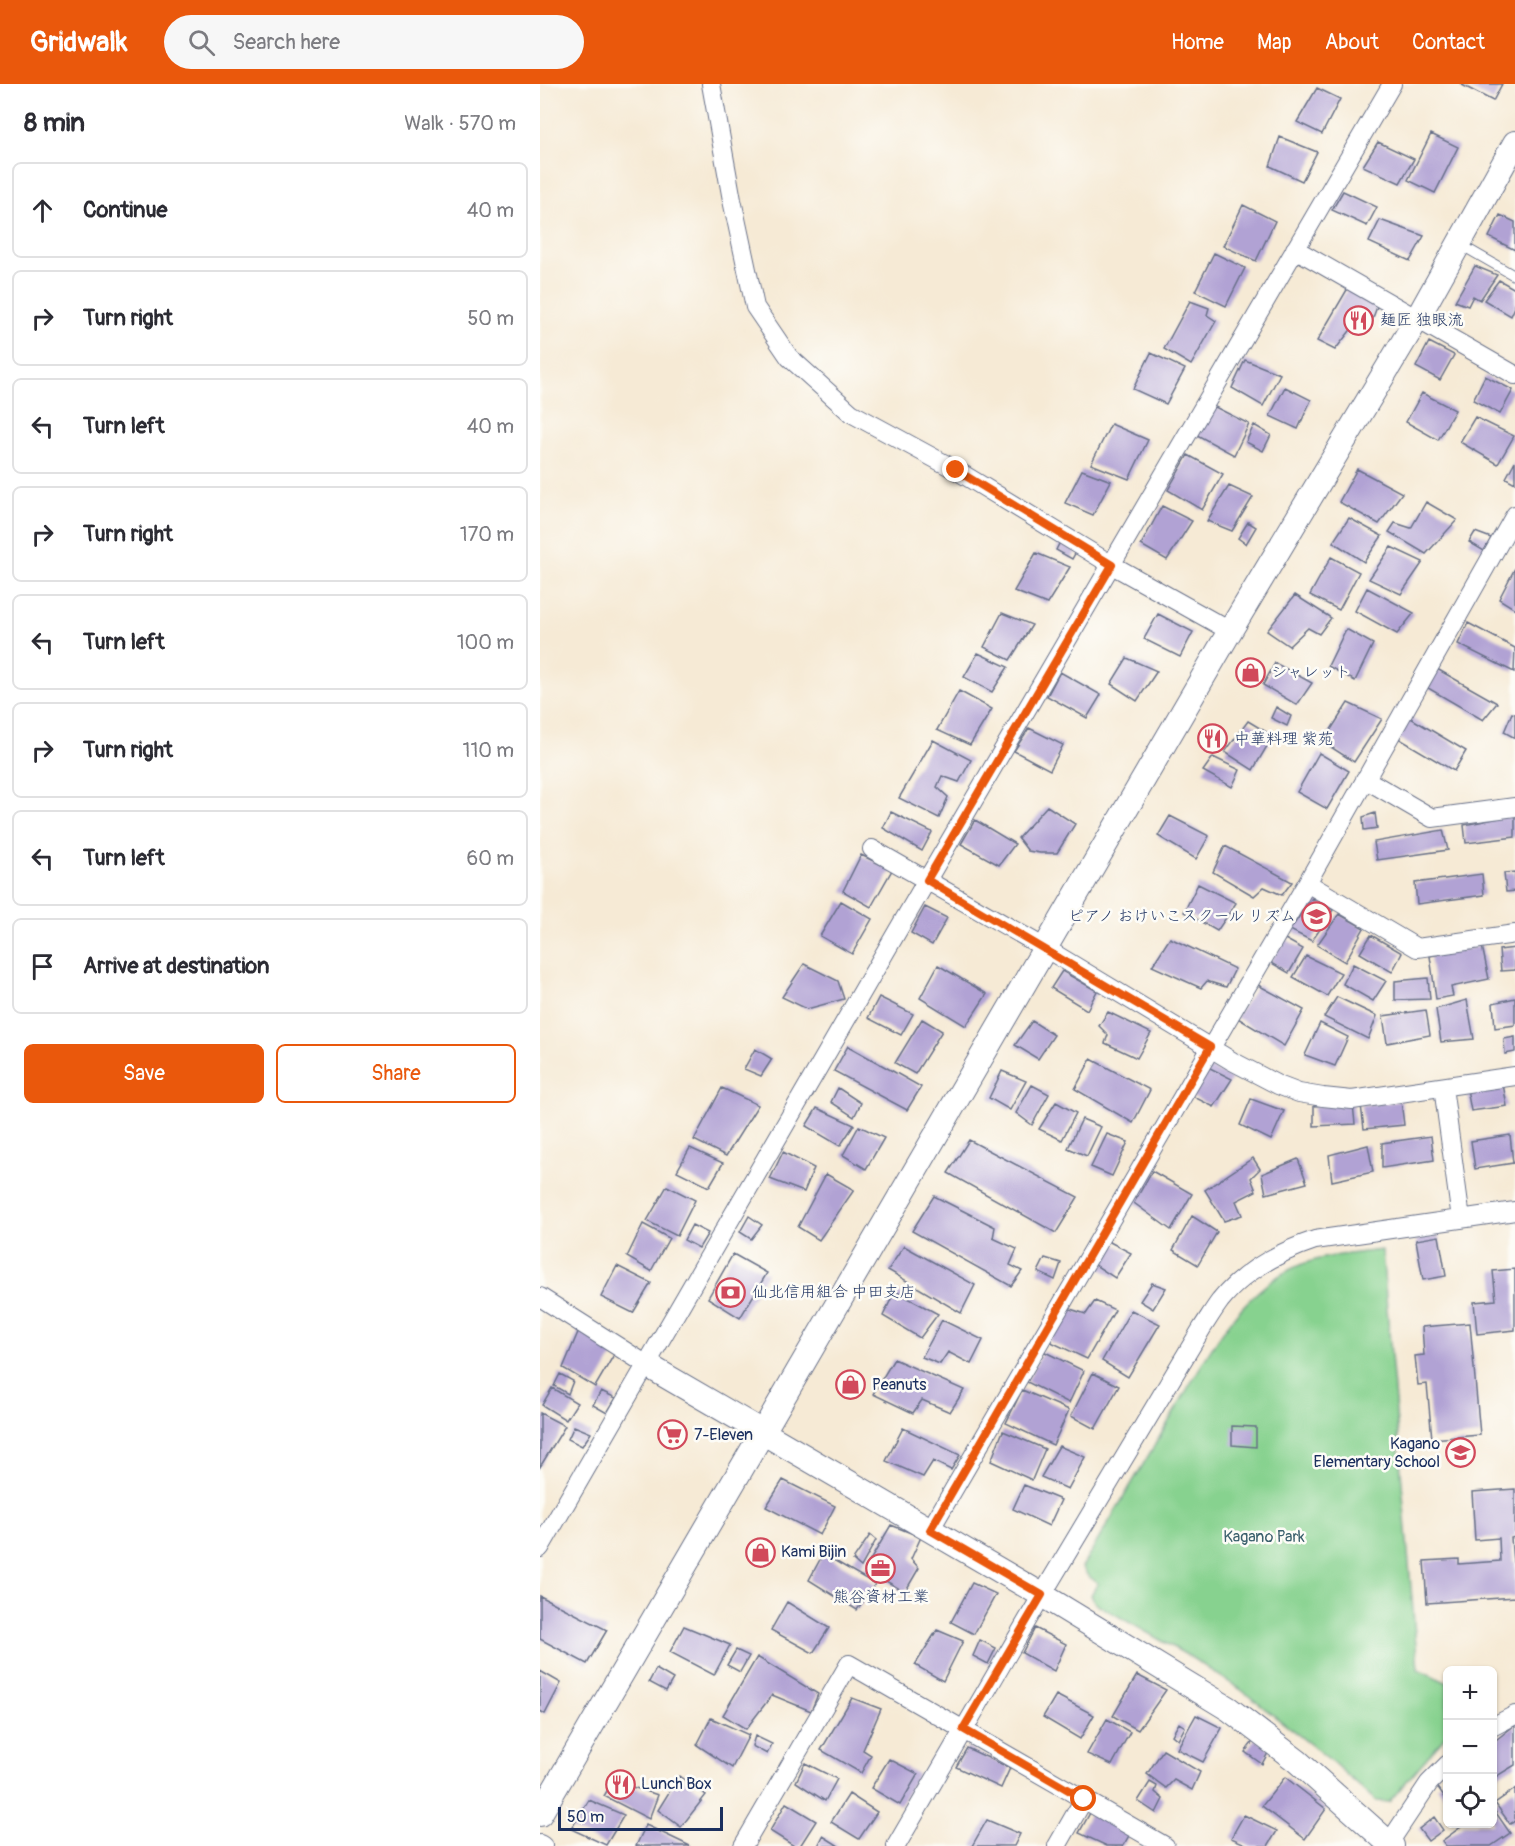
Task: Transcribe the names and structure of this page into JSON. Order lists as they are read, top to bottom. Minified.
{"parks":["Kagano Park"],"places":{"restaurant":["麺匠 独眼流","中華料理 紫苑","Lunch Box"],"shop":["シャレット","Peanuts","Kami Bijin"],"school or university":["ピアノ おけいこスクール リズム","Kagano Elementary School"],"bank":["仙北信用組合 中田支店"],"supermarket":["7-Eleven"],"office":["熊谷資材工業"]},"scale_bar":"50 m","page":{"header":"Gridwalk","search":"Search here","nav":["Home","Map","About","Contact"],"heading":["8 min","Walk · 570 m"],"list":[["Continue","40 m"],["Turn right","50 m"],["Turn left","40 m"],["Turn right","170 m"],["Turn left","100 m"],["Turn right","110 m"],["Turn left","60 m"],"Arrive at destination"],"buttons":["Save","Share"],"map_buttons":["+","−"],"scale":"50 m"}}
